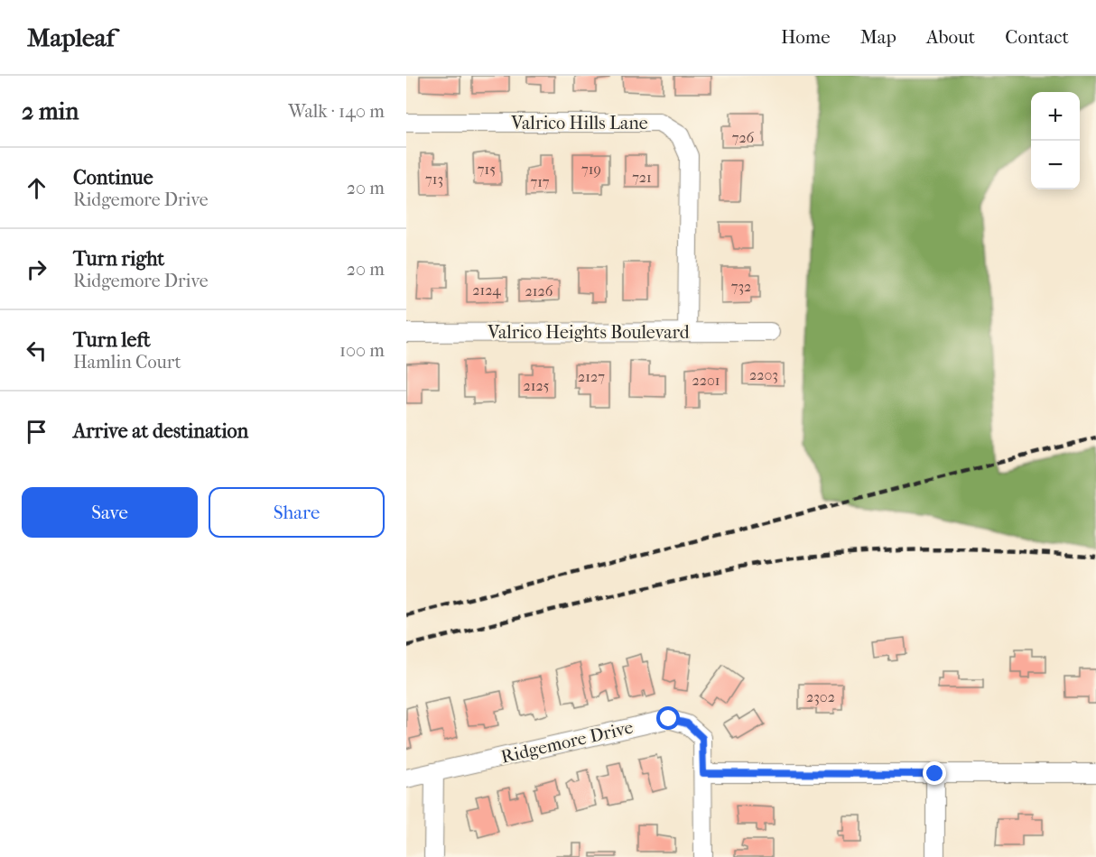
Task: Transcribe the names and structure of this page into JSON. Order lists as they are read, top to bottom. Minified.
{"streets":{"street":["Valrico Hills Lane","Valrico Heights Boulevard","Ridgemore Drive"]},"crossings":[["Valrico Hills Lane","Valrico Heights Boulevard"]],"house_numbers":["726","715","719","721","713","717","732","2124","2126","2203","2127","2201","2125","2302"],"page":{"header":"Mapleaf","nav":["Home","Map","About","Contact"],"heading":["2 min","Walk · 140 m"],"map_buttons":["+","−"],"list":[["Continue","Ridgemore Drive","20 m"],["Turn right","Ridgemore Drive","20 m"],["Turn left","Hamlin Court","100 m"],"Arrive at destination"],"buttons":["Save","Share"]}}
